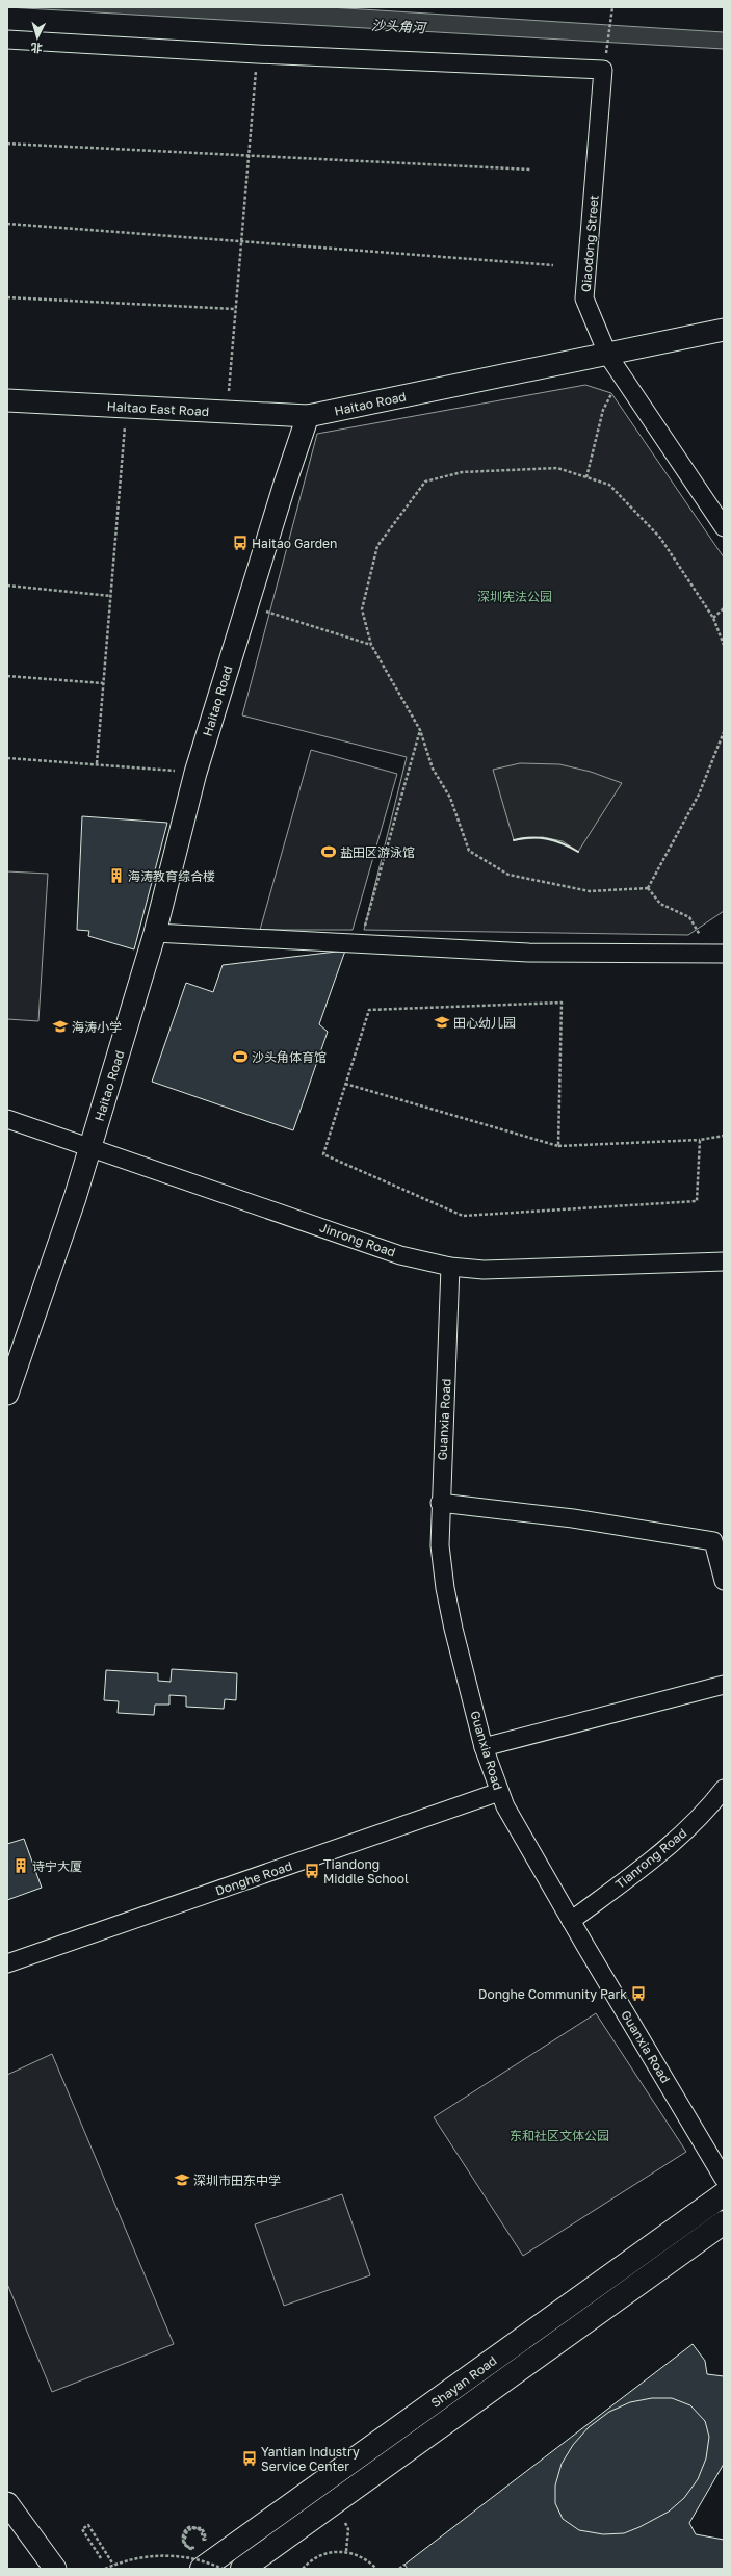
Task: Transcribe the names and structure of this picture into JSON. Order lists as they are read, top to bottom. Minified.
{"streets":{"main road":["Shayan Road"],"street":["Qiaodong Street","Haitao Road","Haitao East Road","Jinrong Road","Guanxia Road","Tianrong Road","Donghe Road"]},"crossings":[["Qiaodong Street","Haitao Road"],["Haitao Road","Haitao East Road"],["Haitao Road","Jinrong Road"],["Jinrong Road","Guanxia Road"],["Guanxia Road","Tianrong Road"],["Guanxia Road","Donghe Road"]],"water":["沙头角河"],"parks":["深圳宪法公园","东和社区文体公园"],"places":{"bus stop":["Haitao Garden","Tiandong Middle School","Donghe Community Park","Yantian Industry Service Center"],"sports":["盐田区游泳馆","沙头角体育馆"],"building":["海涛教育综合楼","诗宁大厦"],"school or university":["田心幼儿园","海涛小学","深圳市田东中学"]},"north":"bottom"}
